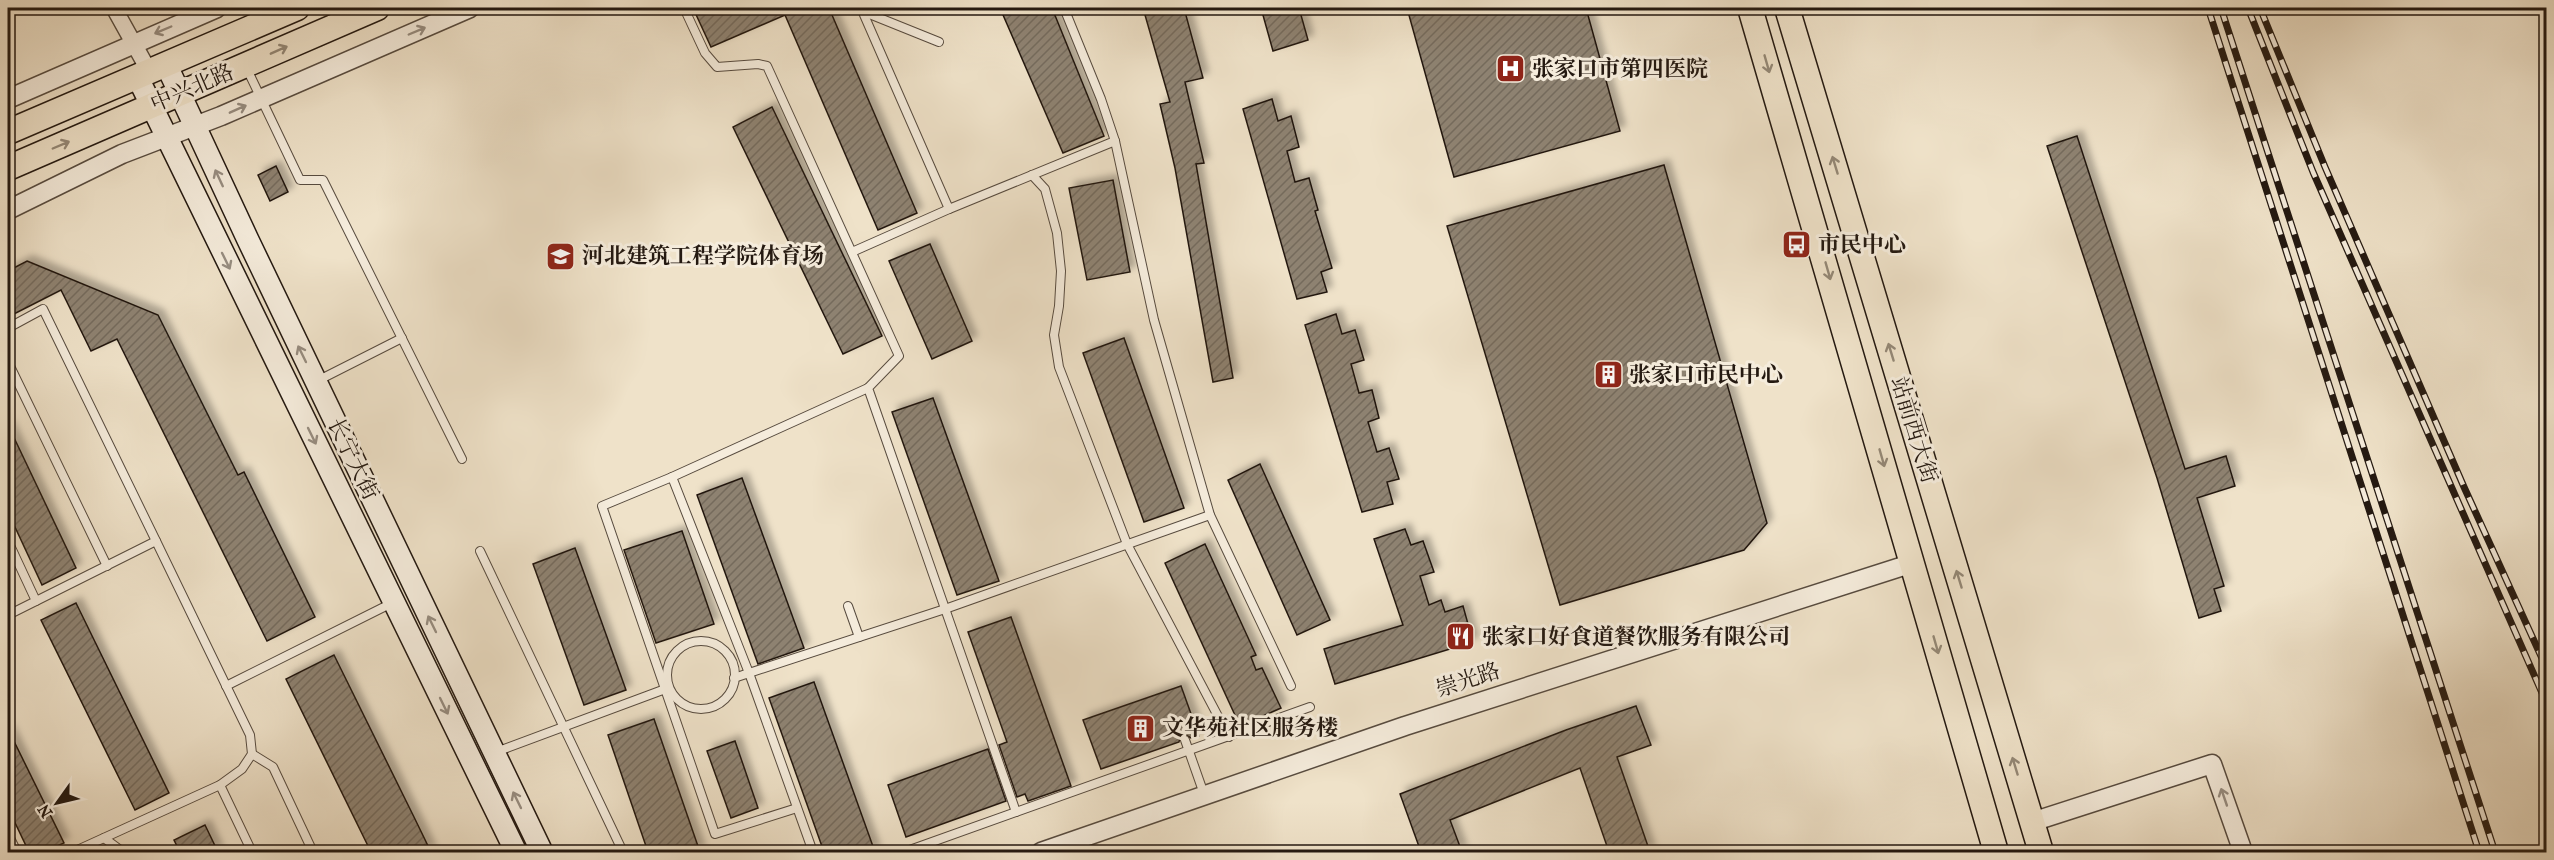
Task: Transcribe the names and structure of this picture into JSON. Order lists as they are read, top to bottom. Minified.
{"streets":{"main road":["中兴北路","站前西大街","长宁大街"],"street":["崇光路"]},"crossings":[["中兴北路","长宁大街"],["站前西大街","崇光路"]],"places":{"hospital":["张家口市第四医院"],"bus stop":["市民中心"],"school or university":["河北建筑工程学院体育场"],"building":["张家口市民中心","文华苑社区服务楼"],"restaurant":["张家口好食道餐饮服务有限公司"]},"north":"bottom left"}
